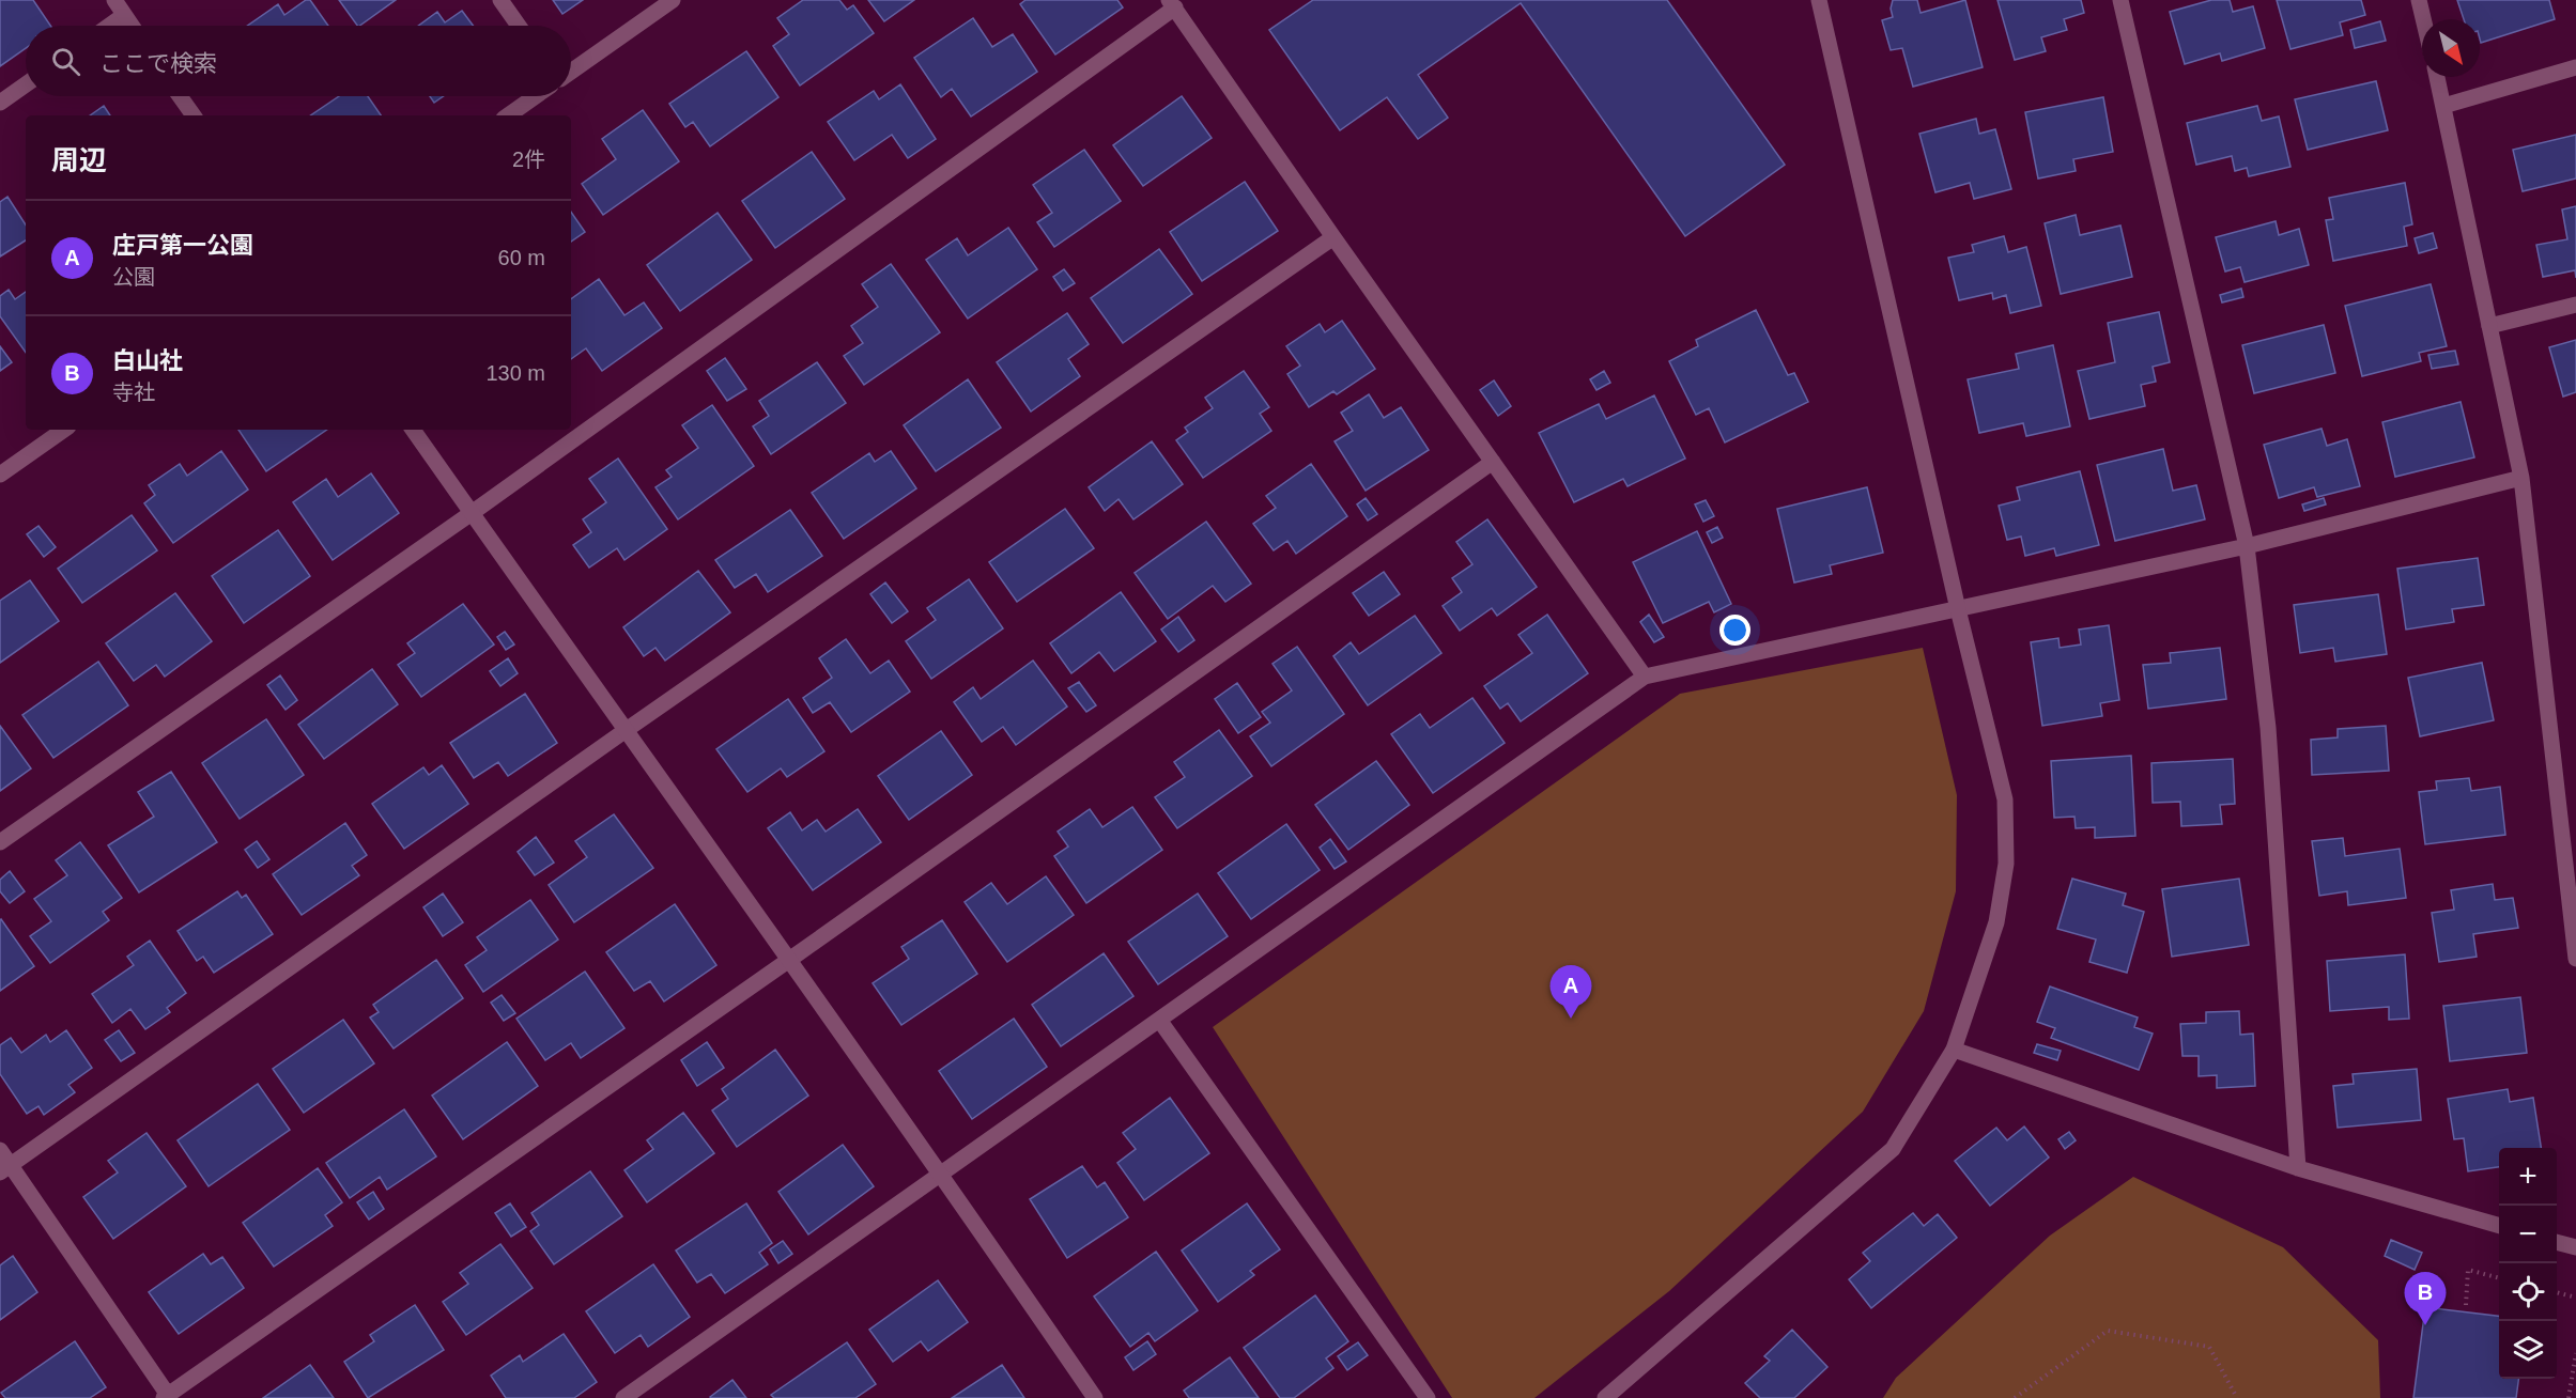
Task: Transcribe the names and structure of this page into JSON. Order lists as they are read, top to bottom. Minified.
{"north":"bottom right","page":{"search":"ここで検索","heading":["周辺","2件"],"list":[{"mark":"A","name":"庄戸第一公園","note":"公園","value":"60 m"},{"mark":"B","name":"白山社","note":"寺社","value":"130 m"}],"pins":["A","B"],"map_buttons":["+","−"]}}
